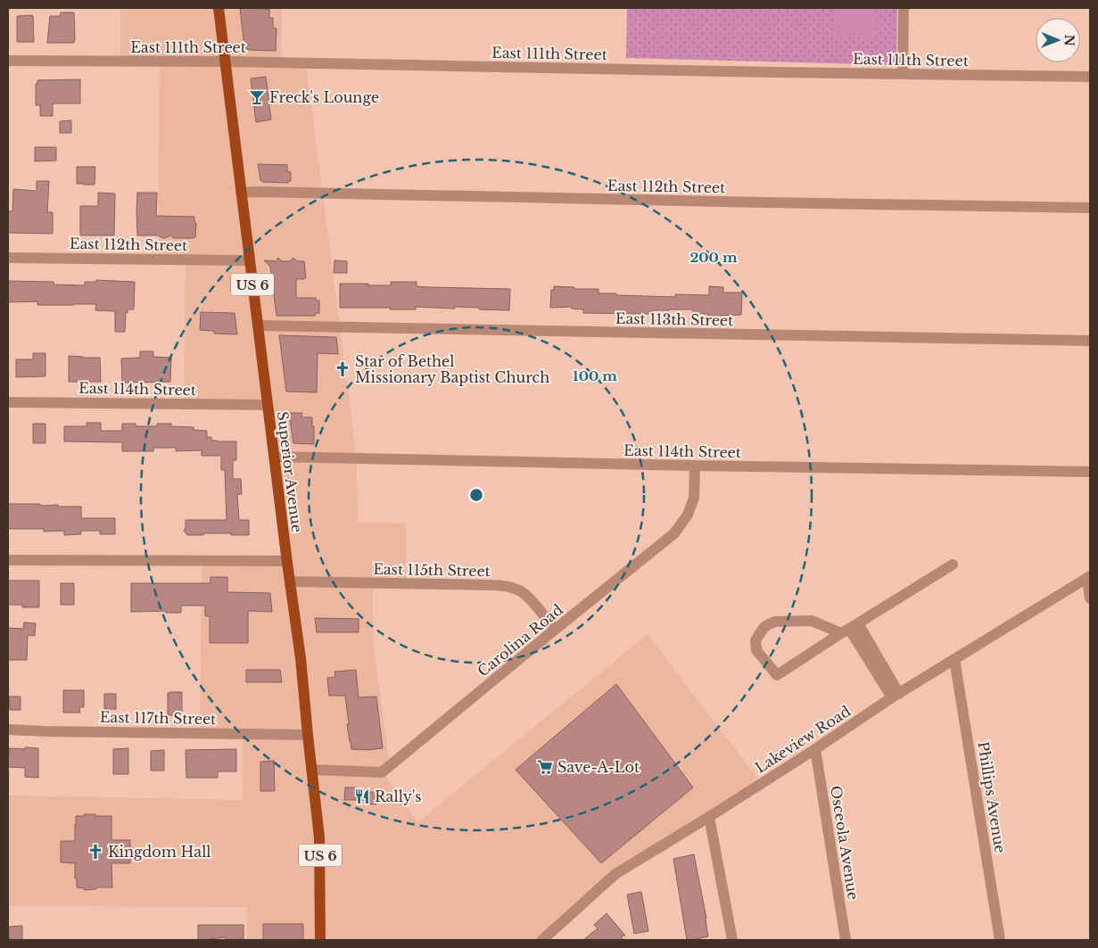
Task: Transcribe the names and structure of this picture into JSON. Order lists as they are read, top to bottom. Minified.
{"streets":{"main road":["US 6","Superior Avenue"],"street":["East 111th Street","East 112th Street","East 113th Street","East 114th Street","East 115th Street","Carolina Road","East 117th Street","Lakeview Road","Phillips Avenue","Osceola Avenue"]},"crossings":[["East 111th Street","Superior Avenue"],["East 112th Street","Superior Avenue"],["East 113th Street","Superior Avenue"],["East 114th Street","Superior Avenue"],["East 114th Street","Carolina Road"],["Superior Avenue","East 115th Street"],["Superior Avenue","Carolina Road"],["Superior Avenue","East 117th Street"],["East 115th Street","Carolina Road"],["Lakeview Road","Phillips Avenue"],["Lakeview Road","Osceola Avenue"]],"places":{"bar":["Freck's Lounge"],"church":["Star of Bethel Missionary Baptist Church","Kingdom Hall"],"supermarket":["Save-A-Lot"],"restaurant":["Rally's"]},"north":"right","rings":["200 m","100 m"]}
